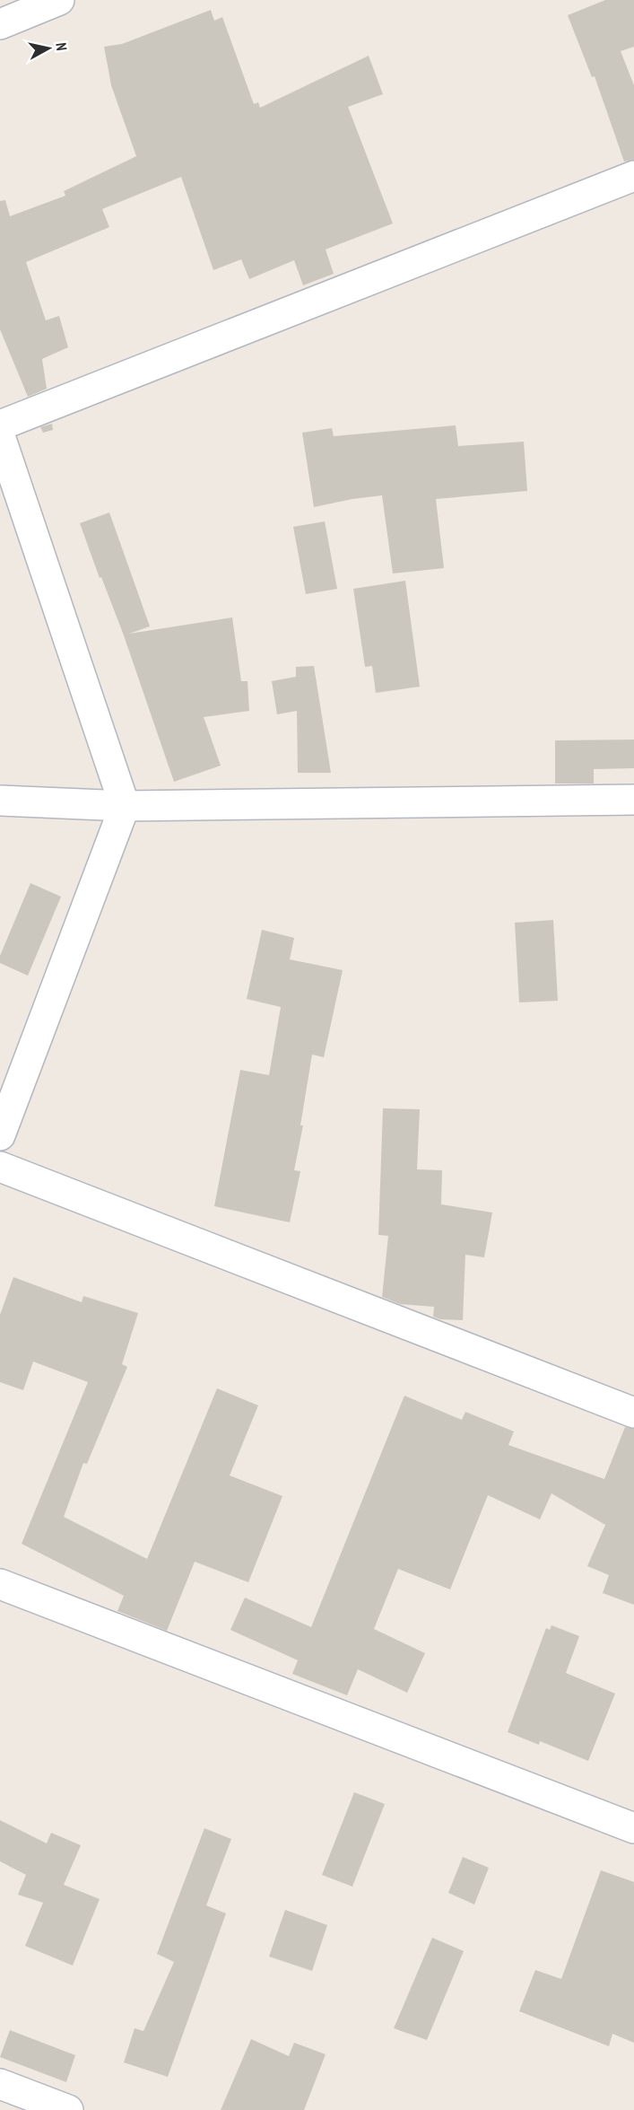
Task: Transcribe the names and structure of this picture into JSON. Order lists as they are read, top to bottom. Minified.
{"north":"right"}
